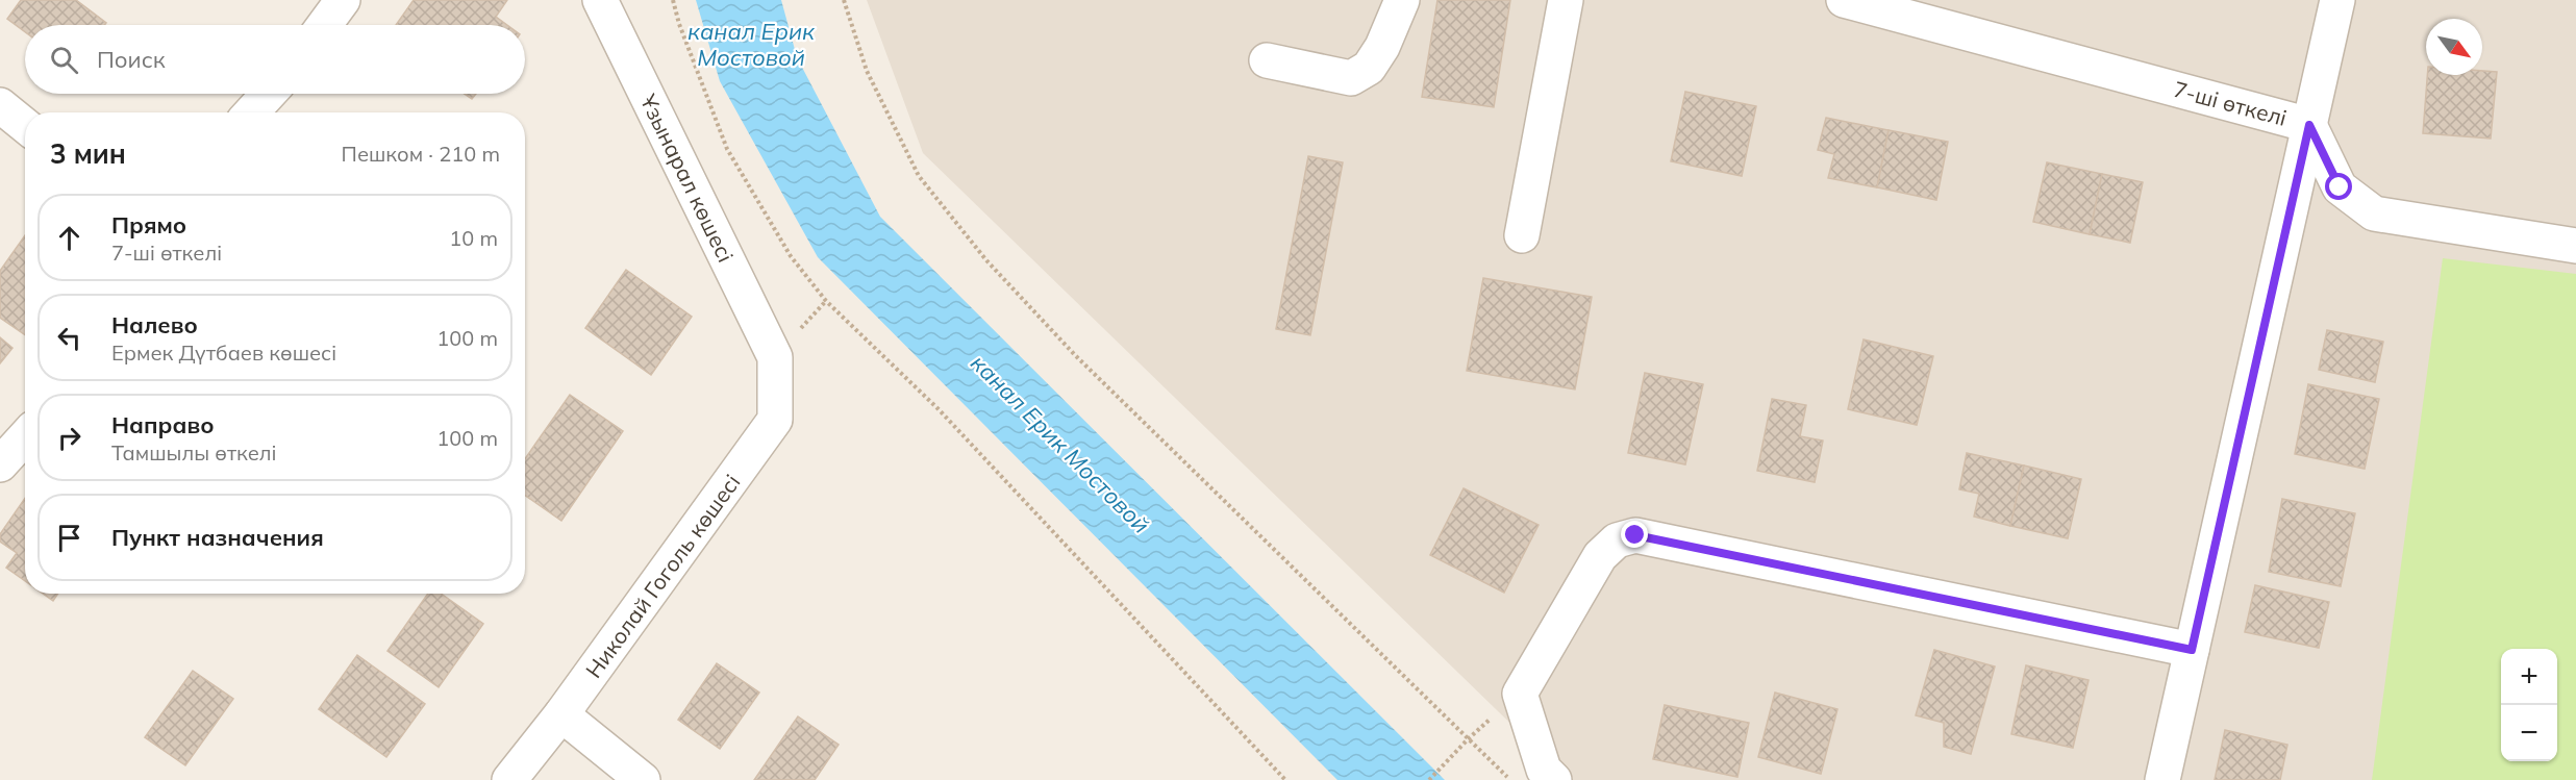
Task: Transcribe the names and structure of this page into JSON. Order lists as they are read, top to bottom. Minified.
{"streets":{"street":["7-шi өткелi","Ұзынарал көшесі","Николай Гоголь көшесі"]},"crossings":[["Ұзынарал көшесі","Николай Гоголь көшесі"]],"water":["канал Ерик Мостовой"],"north":"bottom right","page":{"search":"Поиск","heading":["3 мин","Пешком · 210 m"],"list":[["Прямо","7-шi өткелi","10 m"],["Налево","Ермек Дүтбаев көшесi","100 m"],["Направо","Тамшылы өткелі","100 m"],"Пункт назначения"],"map_buttons":["+","−"]}}
